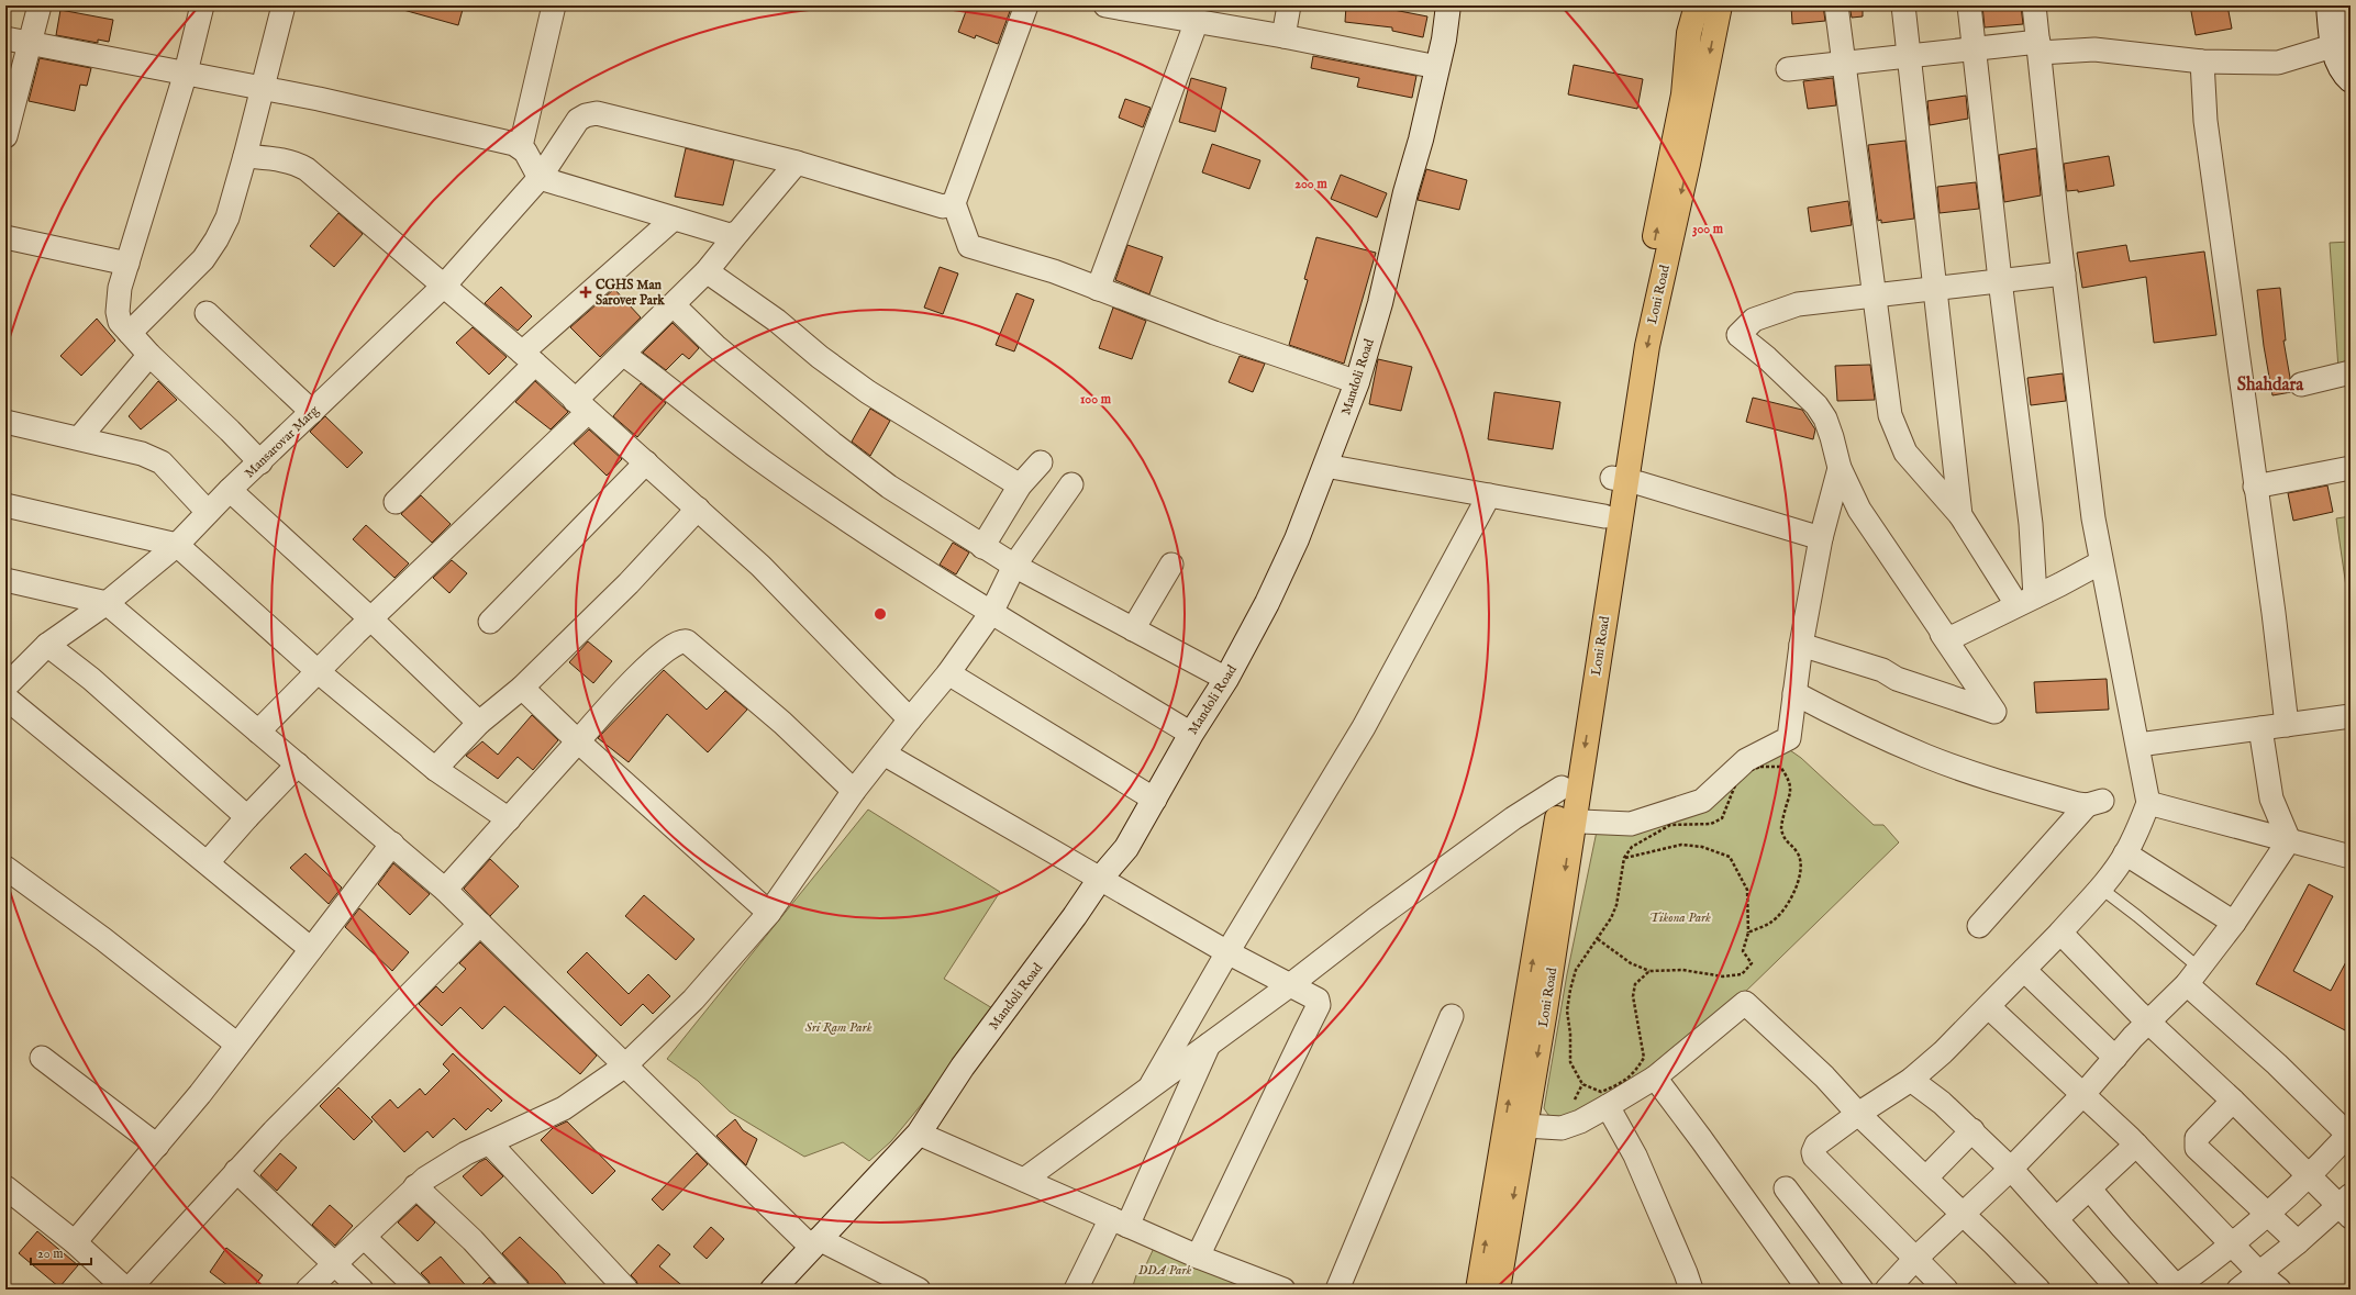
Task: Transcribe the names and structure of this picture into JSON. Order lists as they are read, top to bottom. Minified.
{"streets":{"highway":["Loni Road"],"street":["Mandoli Road","Mansarovar Marg"]},"districts":["Shahdara"],"parks":["Tikona Park","Sri Ram Park","DDA Park"],"places":{"health":["CGHS Man Sarover Park"]},"scale_bar":"20 m","rings":["200 m","300 m","100 m"]}
